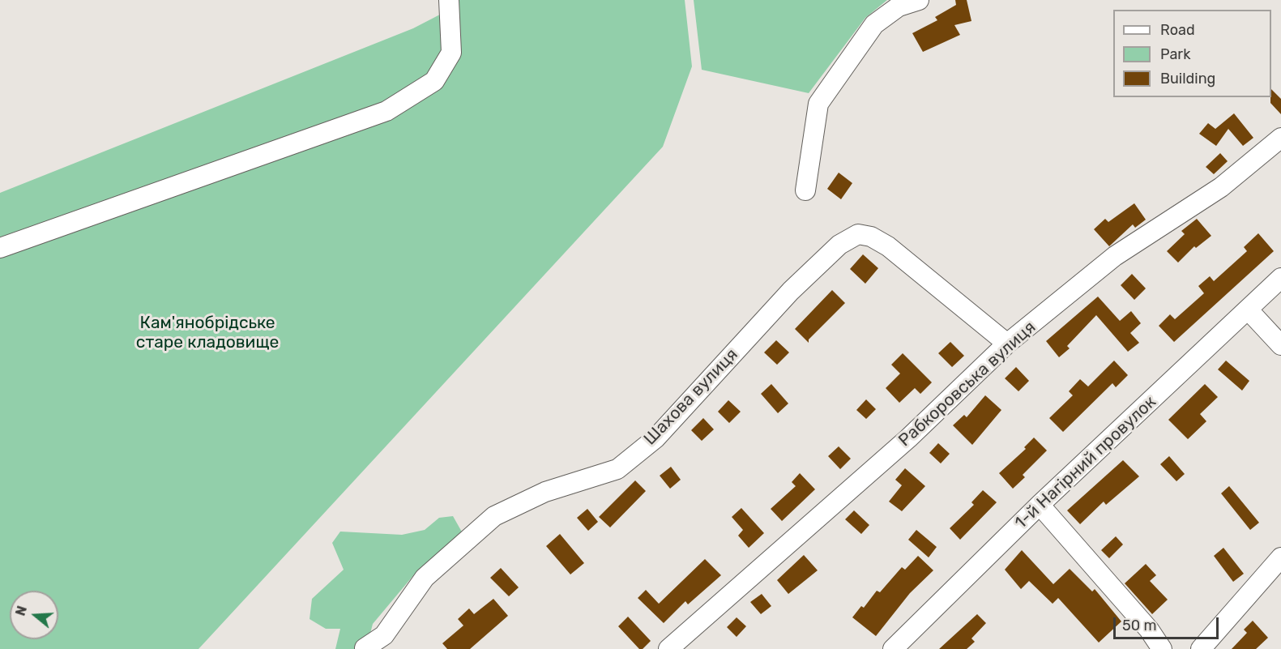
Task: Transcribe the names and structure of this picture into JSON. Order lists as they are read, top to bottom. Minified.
{"streets":{"street":["Рабкоровська вулиця","Шахова вулиця","1-й Нагірний провулок"]},"crossings":[["Рабкоровська вулиця","Шахова вулиця"]],"parks":["Кам'янобрідське старе кладовище"],"legend":["Road","Park","Building"],"scale_bar":"50 m","north":"left"}
